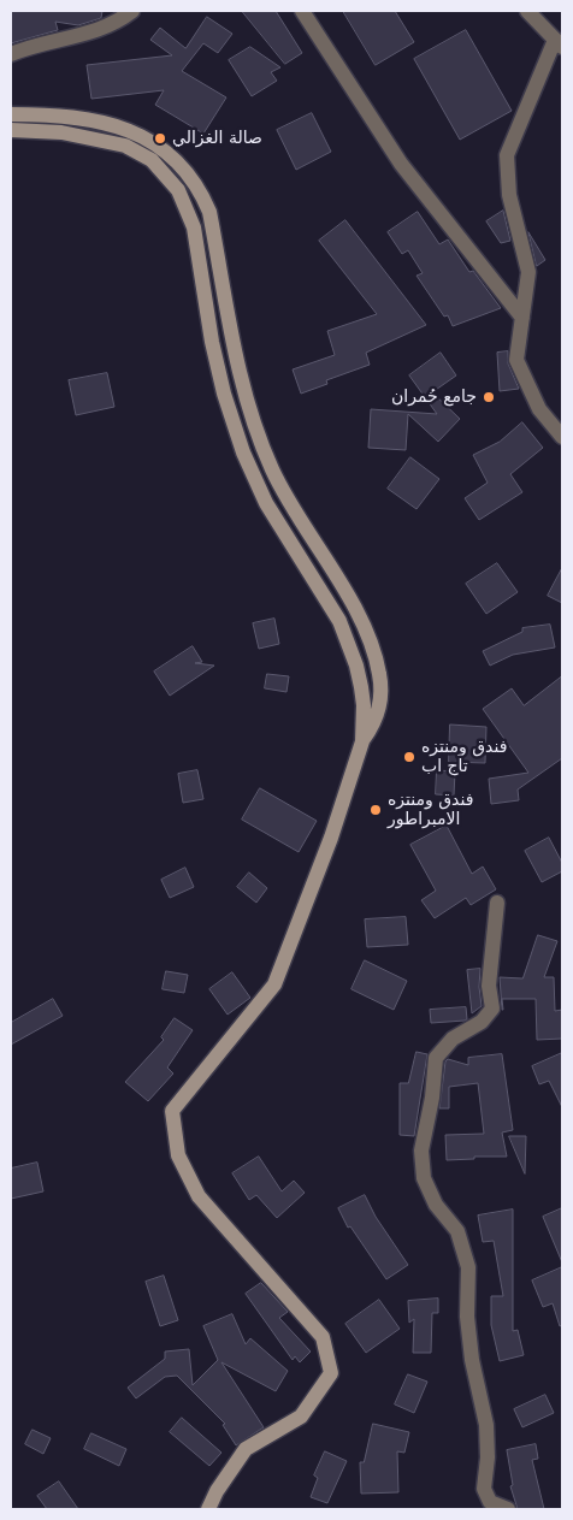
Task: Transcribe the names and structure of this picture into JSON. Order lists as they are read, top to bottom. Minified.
{"places":["صالة الغزالي","جامع حُمران","فندق ومنتزه تاج اب","فندق ومنتزه الامبراطور"]}
